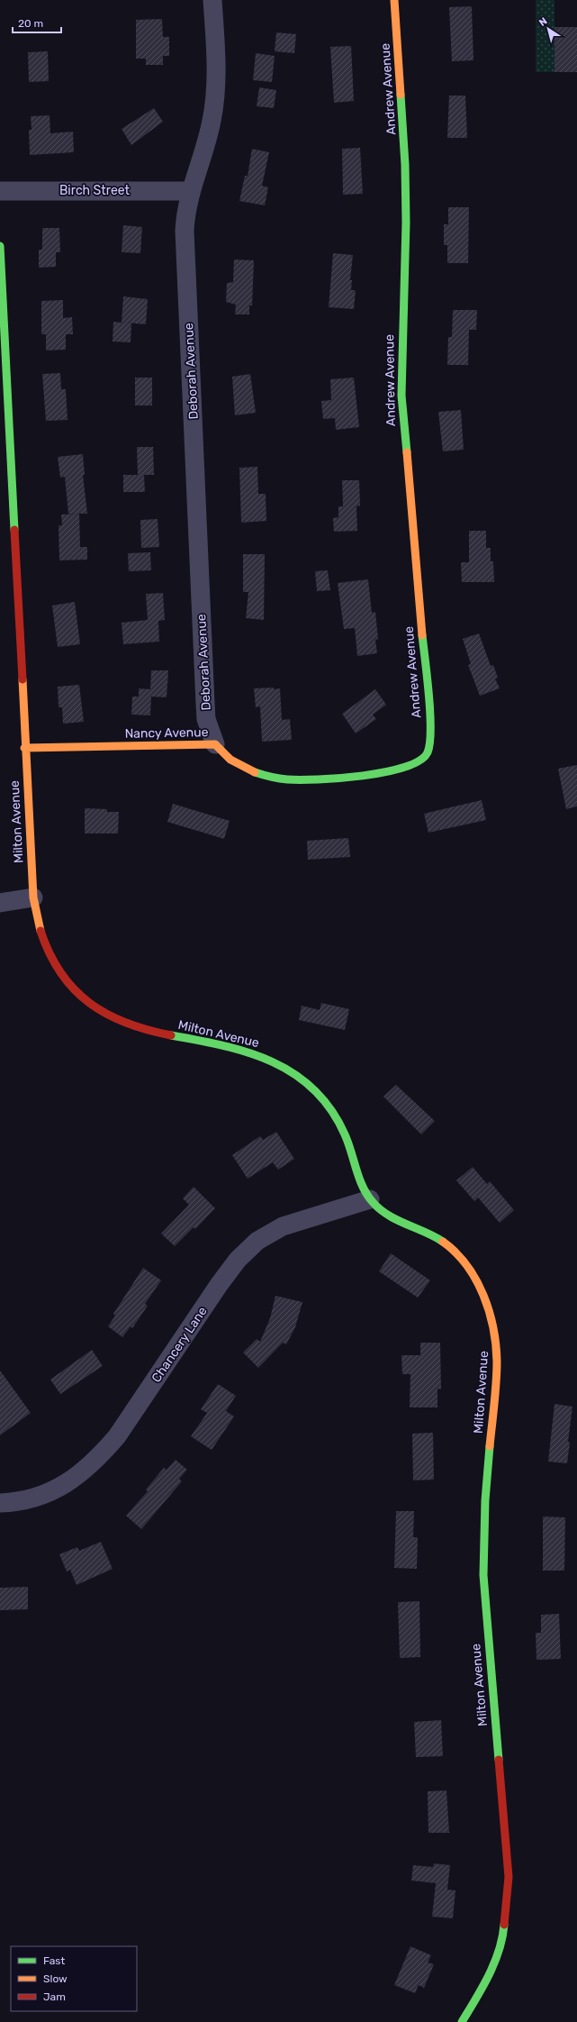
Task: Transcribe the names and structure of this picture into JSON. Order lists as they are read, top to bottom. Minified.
{"streets":{"street":["Andrew Avenue","Birch Street","Deborah Avenue","Nancy Avenue","Milton Avenue","Chancery Lane"]},"crossings":[["Andrew Avenue","Nancy Avenue"],["Birch Street","Deborah Avenue"],["Deborah Avenue","Nancy Avenue"],["Nancy Avenue","Milton Avenue"],["Milton Avenue","Chancery Lane"]],"legend":["Fast","Slow","Jam"],"scale_bar":"20 m","north":"top left"}
